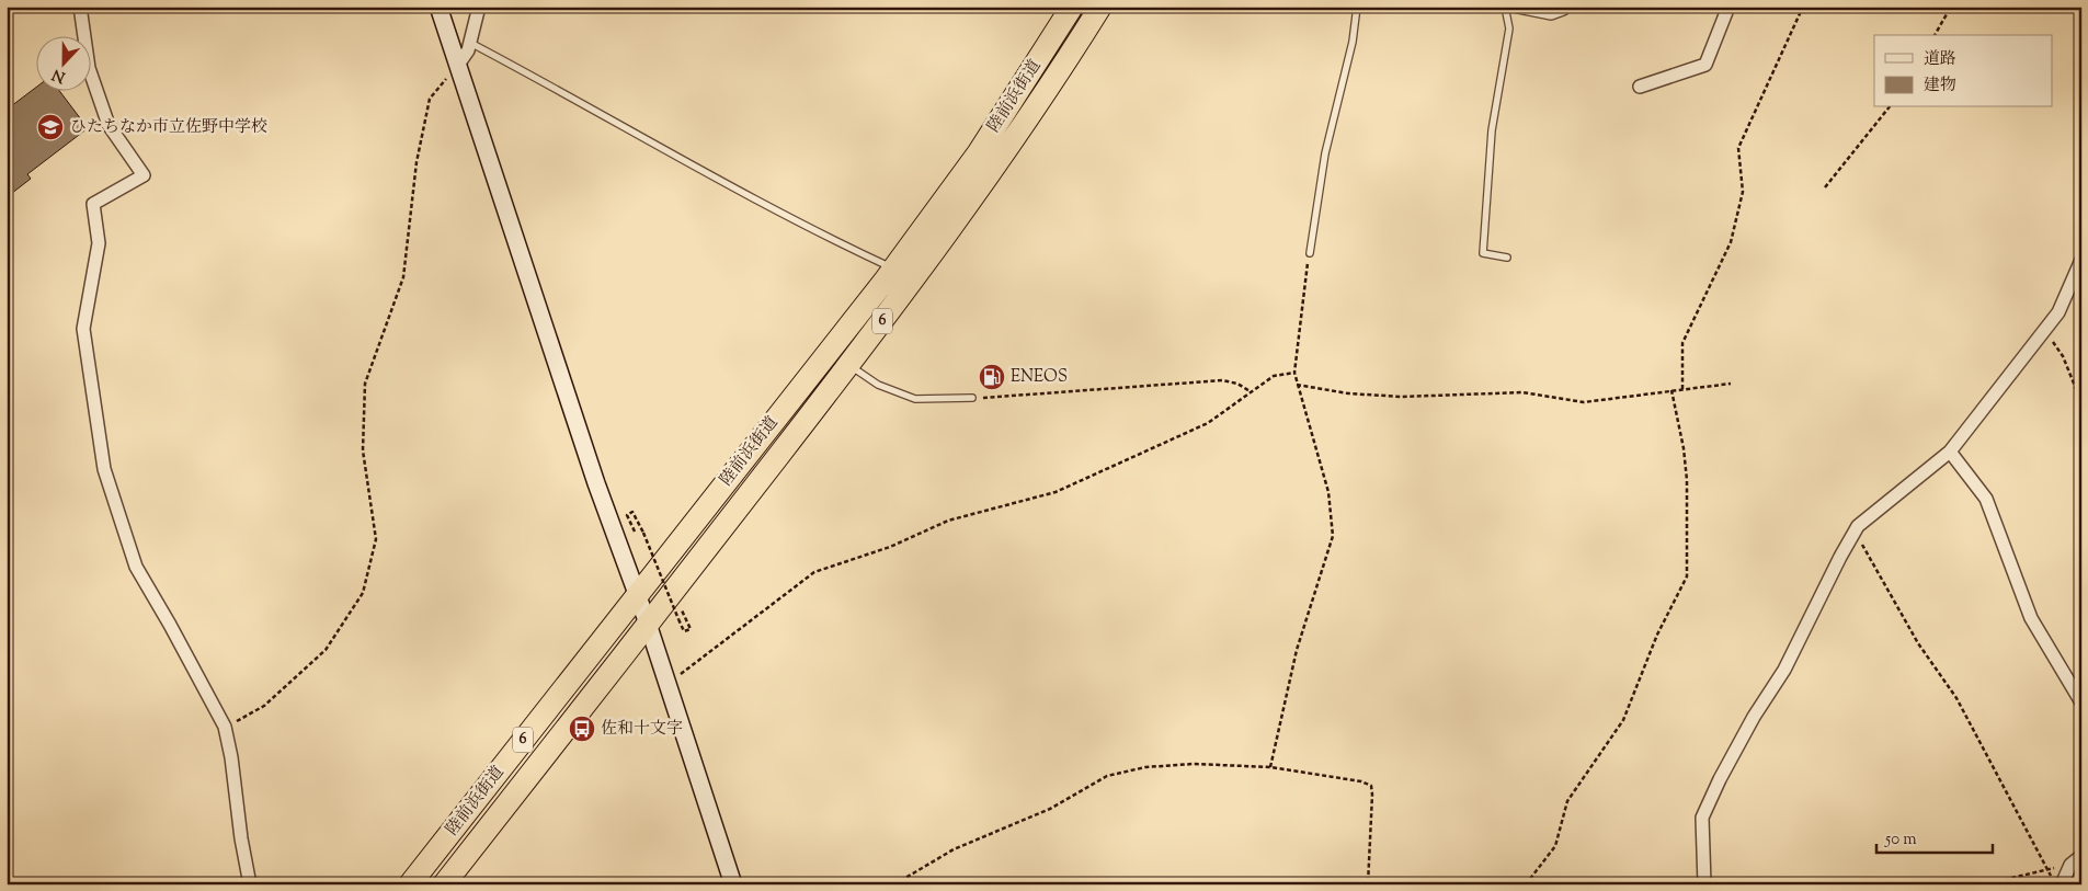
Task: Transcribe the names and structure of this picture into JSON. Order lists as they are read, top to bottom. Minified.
{"streets":{"highway":["陸前浜街道","6"]},"places":{"school or university":["ひたちなか市立佐野中学校"],"fuel station":["ENEOS"],"bus stop":["佐和十文字"]},"legend":["道路","建物"],"scale_bar":"50 m","north":"bottom"}
